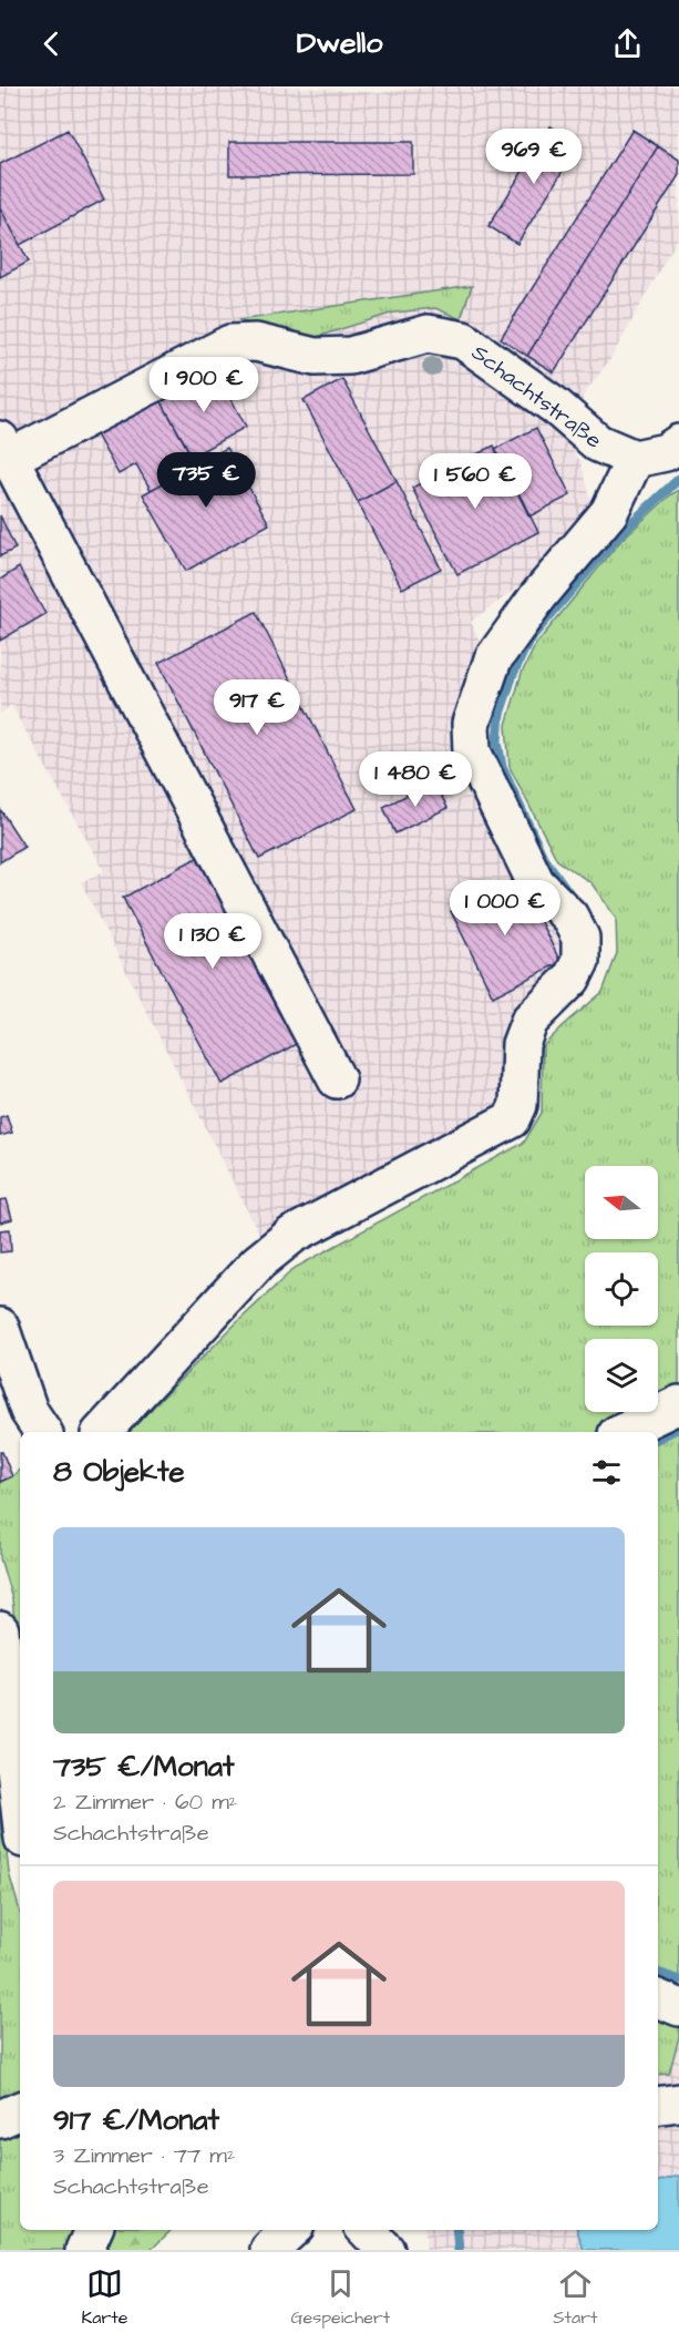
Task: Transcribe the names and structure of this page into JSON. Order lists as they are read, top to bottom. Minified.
{"streets":{"street":["Schachtstraße"]},"north":"left","page":{"header":"Dwello","price":["969 €","1 900 €","735 €","1 560 €","917 €","1 480 €","1 000 €","1 130 €"],"heading":"8 Objekte","list":[{"name":"735 €/Monat","note":"2 Zimmer · 60 m² · Schachtstraße"},{"name":"917 €/Monat","note":"3 Zimmer · 77 m² · Schachtstraße"}],"tabs":["Karte","Gespeichert","Start"]}}
